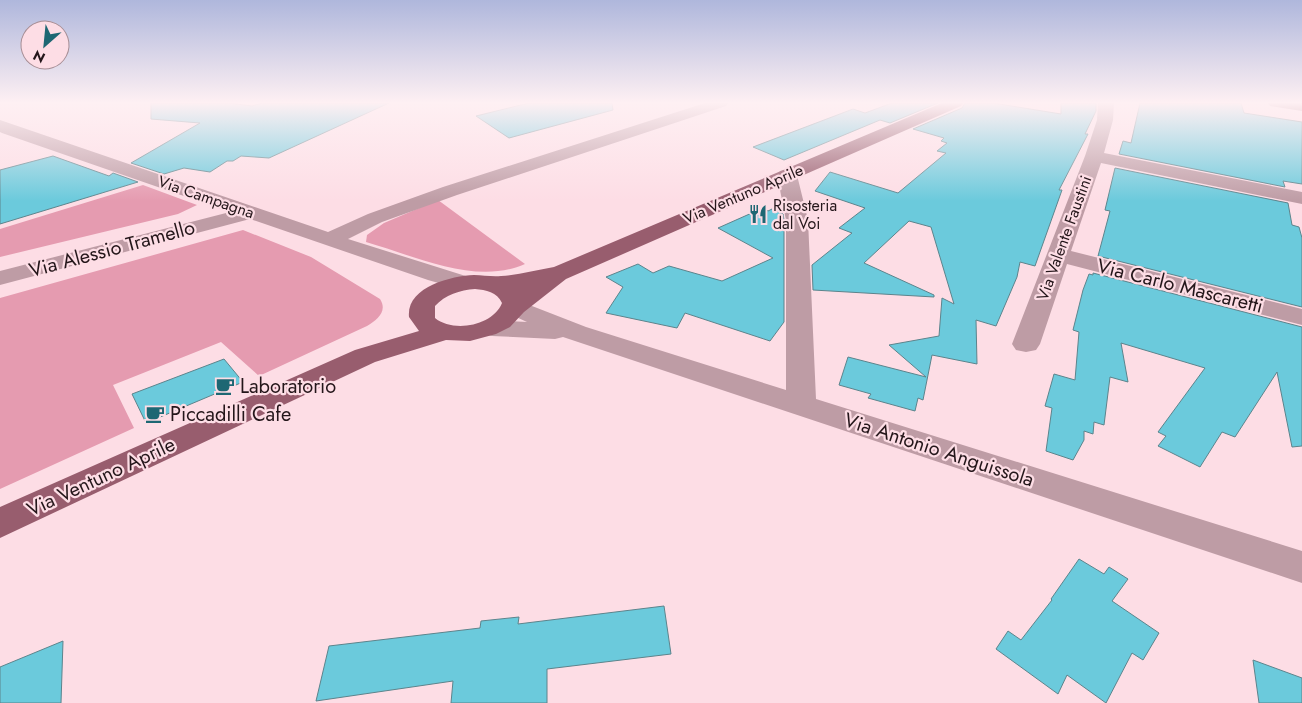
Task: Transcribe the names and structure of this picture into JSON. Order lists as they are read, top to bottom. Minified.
{"streets":{"main road":["Via Ventuno Aprile"],"street":["Via Campagna","Via Valente Faustini","Via Alessio Tramello","Via Carlo Mascaretti","Via Antonio Anguissola"]},"crossings":[["Via Ventuno Aprile","Via Campagna"],["Via Ventuno Aprile","Via Antonio Anguissola"],["Via Campagna","Via Alessio Tramello"],["Via Valente Faustini","Via Carlo Mascaretti"]],"places":{"restaurant":["Risosteria dal Voi"],"cafe":["Laboratorio","Piccadilli Cafe"]},"north":"bottom left"}
